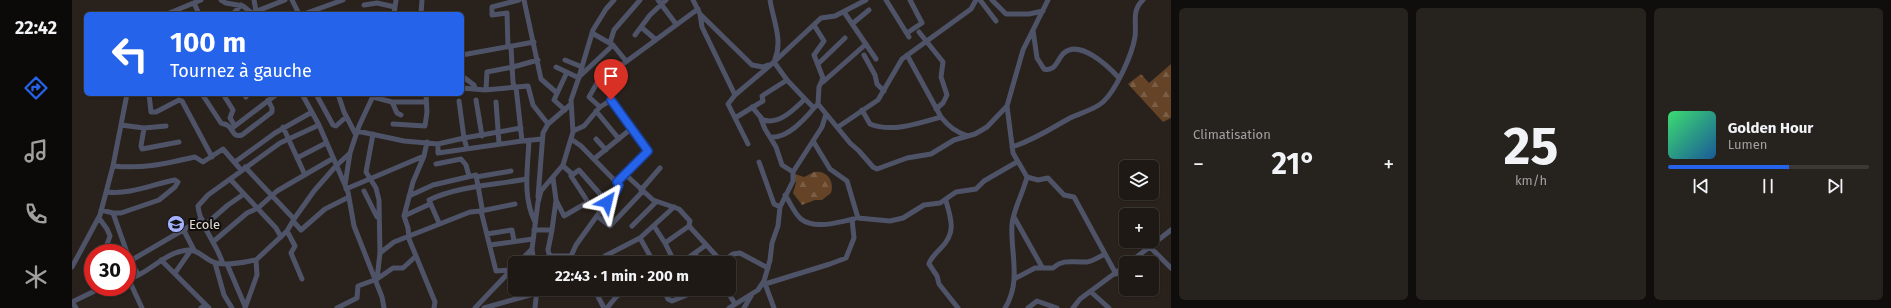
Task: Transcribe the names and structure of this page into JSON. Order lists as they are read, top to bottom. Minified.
{"places":{"school or university":["Ecole"]},"page":{"tabs":"22:42","tile":["Climatisation",["25","km/h"]],"turn":["100 m","Tournez à gauche"],"song":["Golden Hour","Lumen"],"heat":["−","21°","+"],"map_buttons":["+","−"],"limit":"30","trip":"22:43 · 1 min · 200 m"}}
